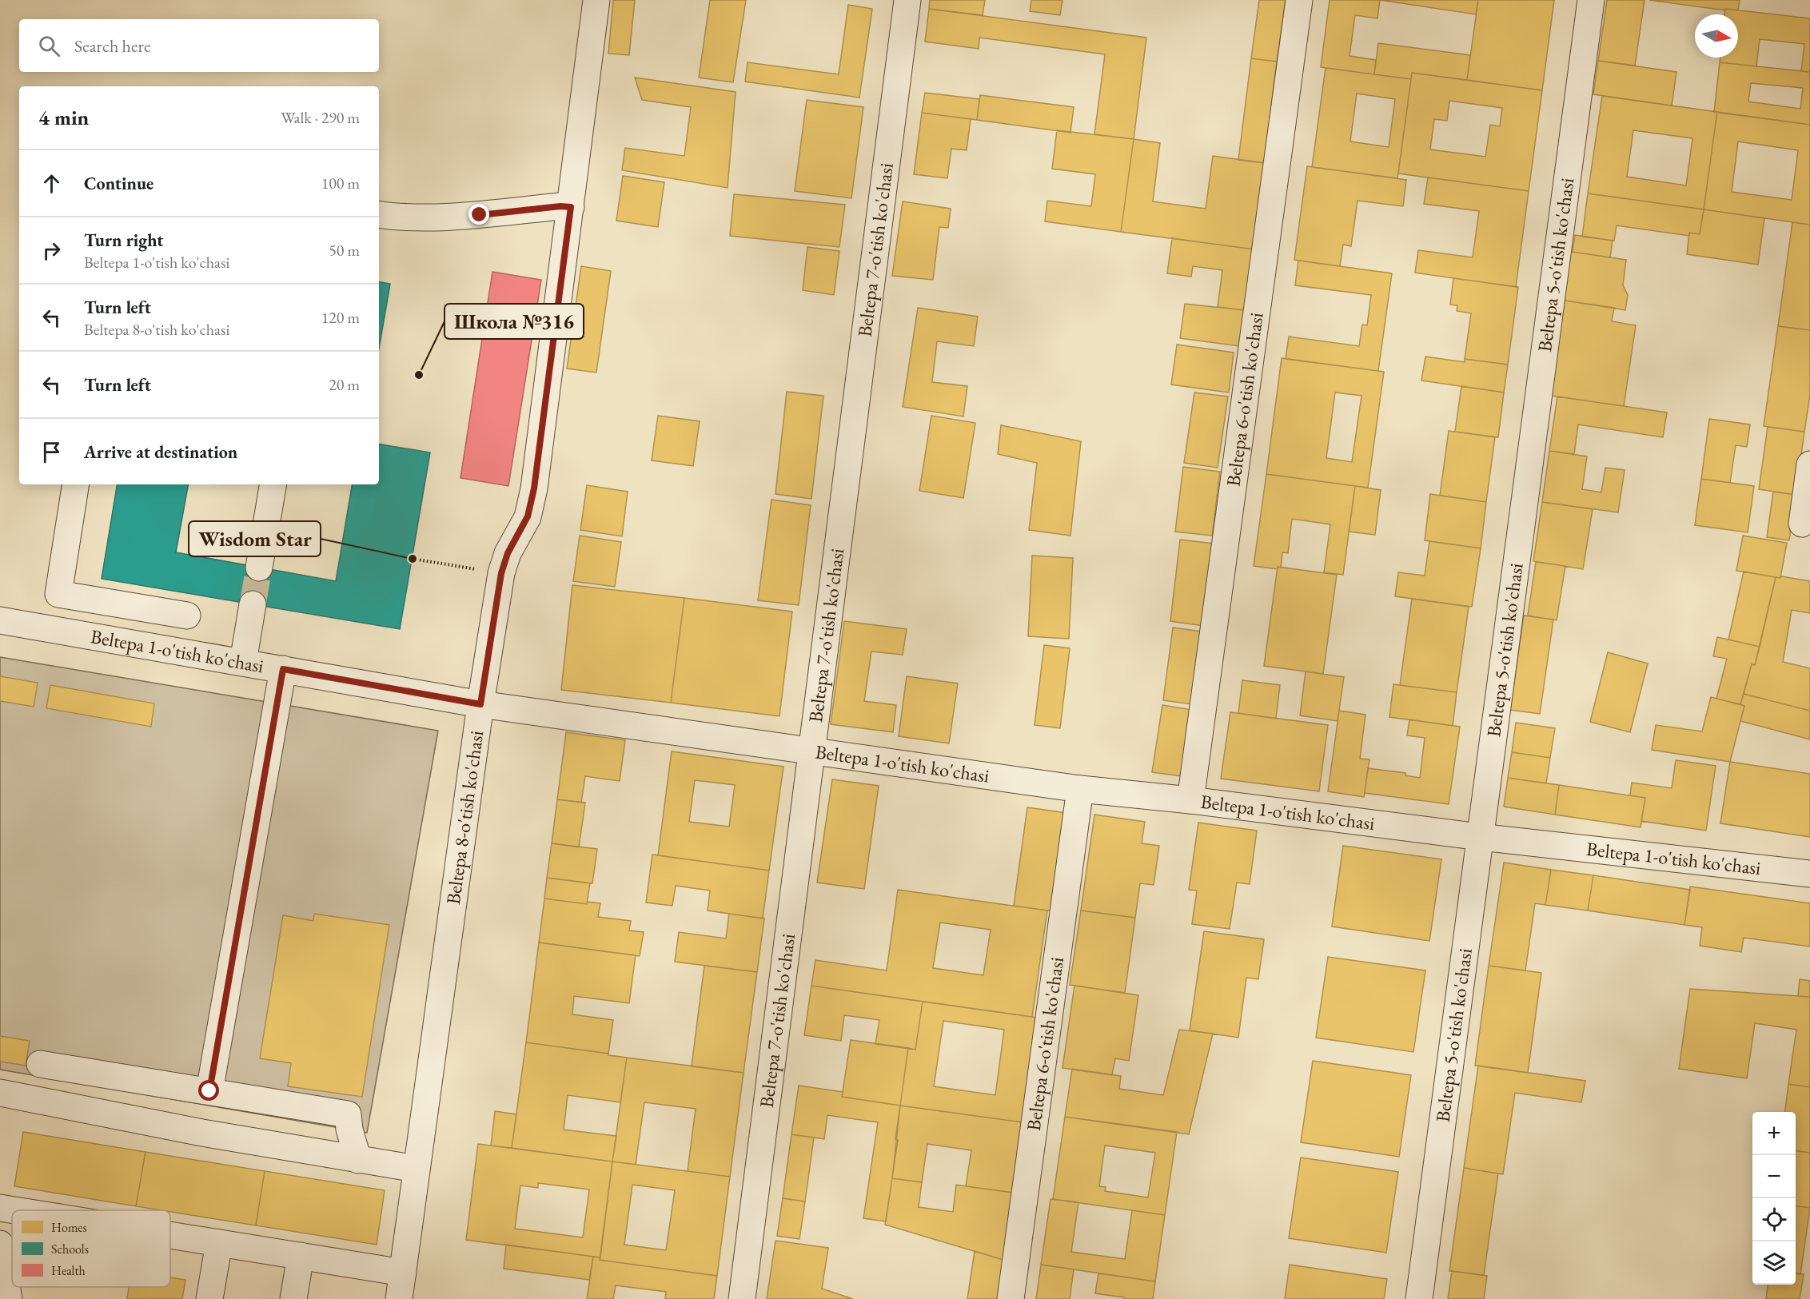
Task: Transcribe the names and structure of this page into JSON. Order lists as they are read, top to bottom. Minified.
{"streets":{"street":["Beltepa 7-o'tish ko'chasi","Beltepa 5-o'tish ko'chasi","Beltepa 6-o'tish ko'chasi","Beltepa 1-o'tish ko'chasi","Beltepa 8-o'tish ko'chasi"]},"crossings":[["Beltepa 7-o'tish ko'chasi","Beltepa 1-o'tish ko'chasi"],["Beltepa 5-o'tish ko'chasi","Beltepa 1-o'tish ko'chasi"],["Beltepa 6-o'tish ko'chasi","Beltepa 1-o'tish ko'chasi"],["Beltepa 1-o'tish ko'chasi","Beltepa 8-o'tish ko'chasi"]],"places":["Школа №316","Wisdom Star"],"legend":["Homes","Schools","Health"],"north":"right","page":{"search":"Search here","heading":["4 min","Walk · 290 m"],"list":[["Continue","100 m"],["Turn right","Beltepa 1-o'tish ko'chasi","50 m"],["Turn left","Beltepa 8-o'tish ko'chasi","120 m"],["Turn left","20 m"],"Arrive at destination"],"map_buttons":["+","−"]}}
